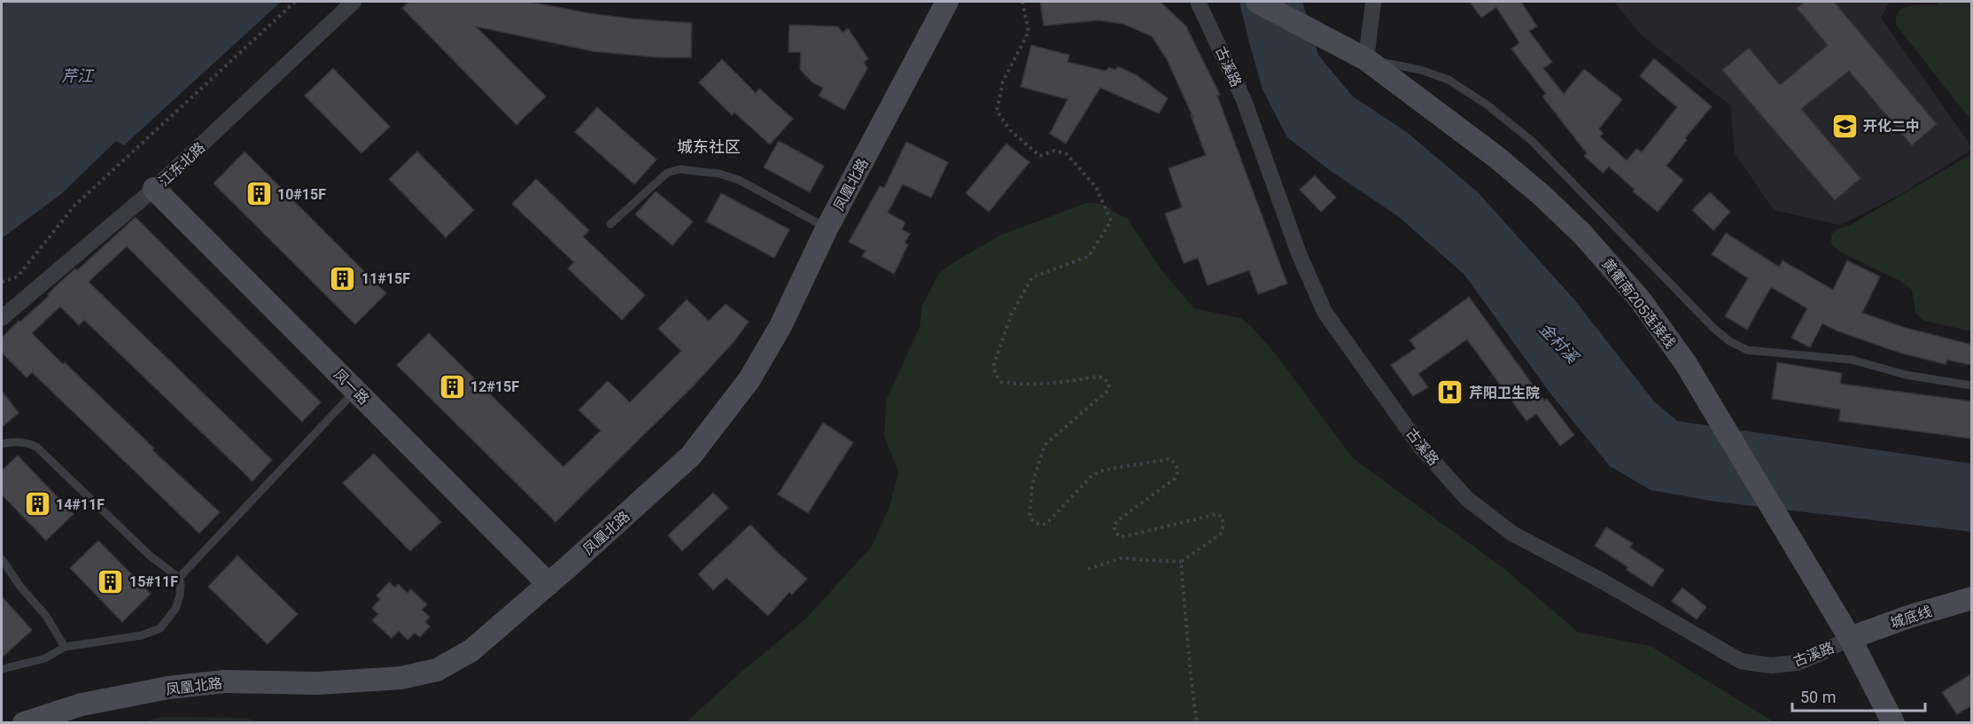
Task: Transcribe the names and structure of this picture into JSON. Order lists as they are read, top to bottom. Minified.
{"streets":{"street":["古溪路","江东北路","凤凰北路","黄衢南205连接线","凤一路","城底线"]},"crossings":[["古溪路","黄衢南205连接线"],["古溪路","城底线"],["江东北路","凤一路"],["凤凰北路","凤一路"],["黄衢南205连接线","城底线"]],"districts":["城东社区"],"water":["芹江","金村溪"],"places":{"school or university":["开化二中"],"building":["10#15F","11#15F","12#15F","14#11F","15#11F"],"hospital":["芹阳卫生院"]},"scale_bar":"50 m"}
